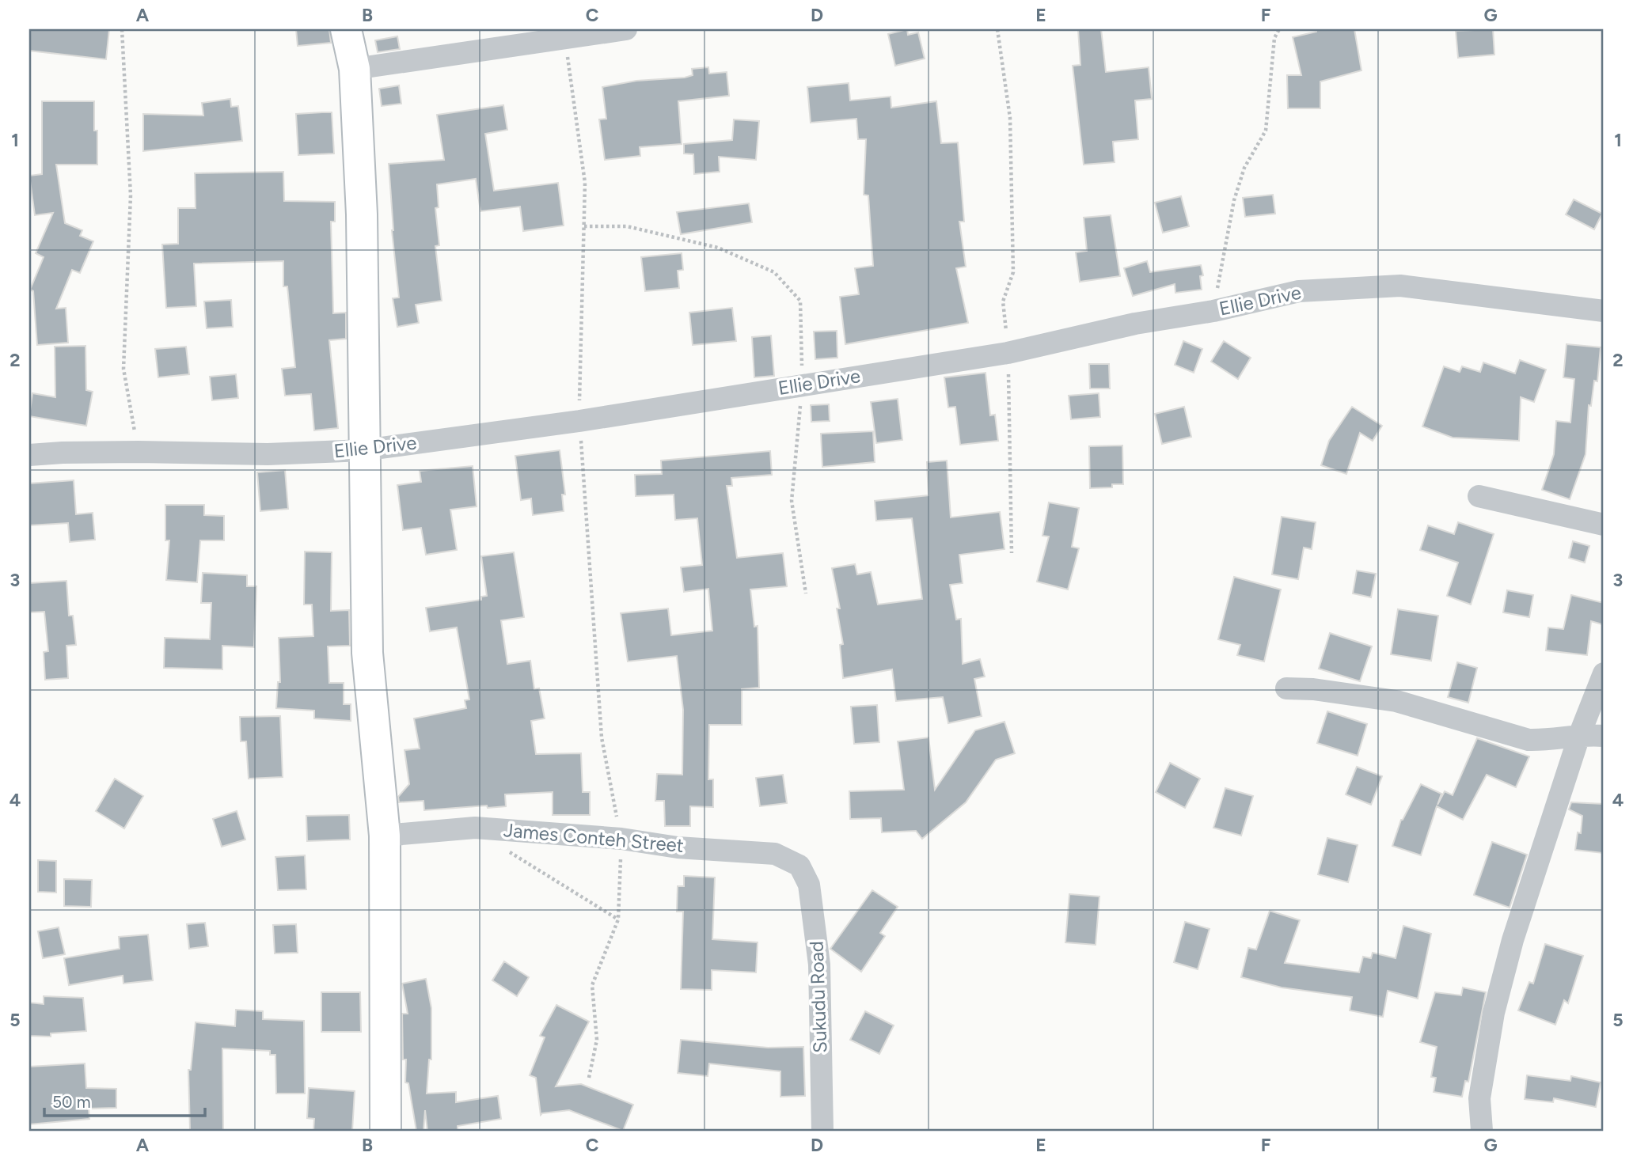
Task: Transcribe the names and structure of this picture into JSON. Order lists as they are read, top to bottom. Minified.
{"streets":{"street":["Ellie Drive","James Conteh Street","Sukudu Road"]},"crossings":[["James Conteh Street","Sukudu Road"]],"scale_bar":"50 m","grid":{"columns":["A","B","C","D","E","F","G"],"rows":["1","2","3","4","5"]}}
